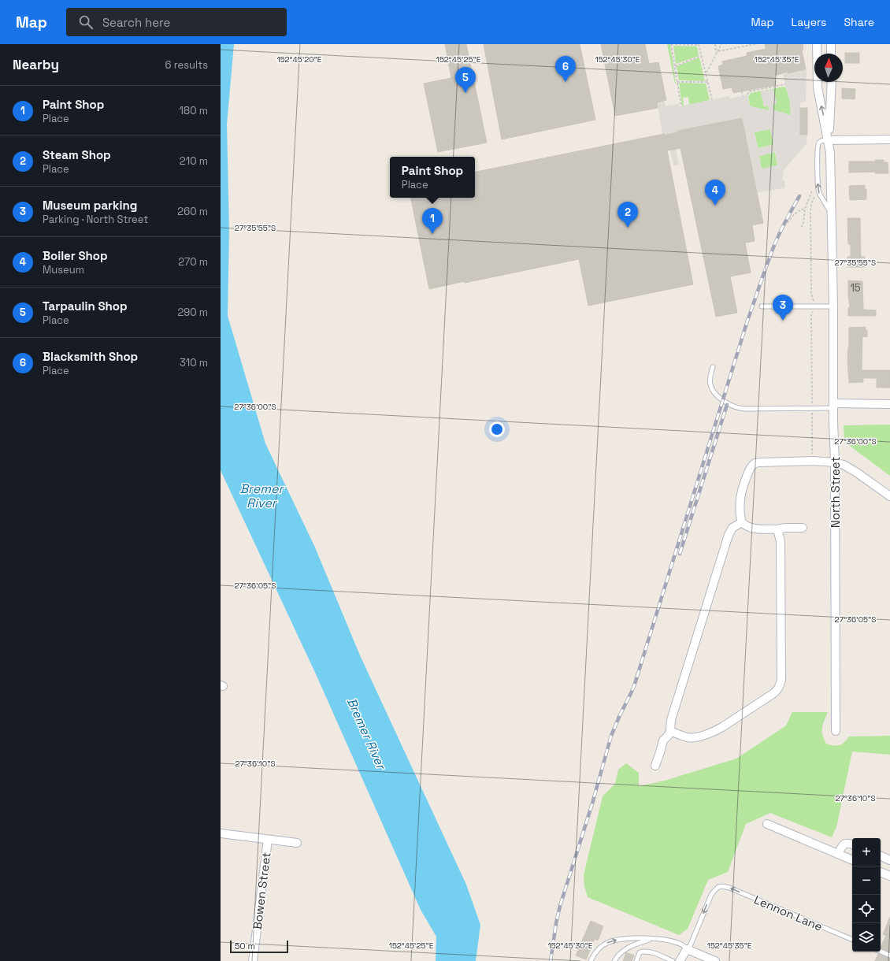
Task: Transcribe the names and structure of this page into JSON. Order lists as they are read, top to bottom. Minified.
{"streets":{"street":["North Street","Bowen Street"],"lane":["Lennon Lane"]},"water":["Bremer River"],"house_numbers":["15"],"scale_bar":"50 m","north":"top","page":{"header":"Map","search":"Search here","nav":["Map","Layers","Share"],"heading":["Nearby","6 results"],"pins":["6","5","4","2","1","3"],"list":[{"mark":"1","name":"Paint Shop","note":"Place","value":"180 m"},{"mark":"2","name":"Steam Shop","note":"Place","value":"210 m"},{"mark":"3","name":"Museum parking","note":"Parking · North Street","value":"260 m"},{"mark":"4","name":"Boiler Shop","note":"Museum","value":"270 m"},{"mark":"5","name":"Tarpaulin Shop","note":"Place","value":"290 m"},{"mark":"6","name":"Blacksmith Shop","note":"Place","value":"310 m"}],"popup":["Paint Shop","Place"],"map_buttons":["+","−"],"scale":"50 m"},"coordinates":["152°45'20\"E","152°45'25\"E","152°45'30\"E","152°45'35\"E","27°35'55\"S","27°36'00\"S","27°36'05\"S","27°36'10\"S"]}
